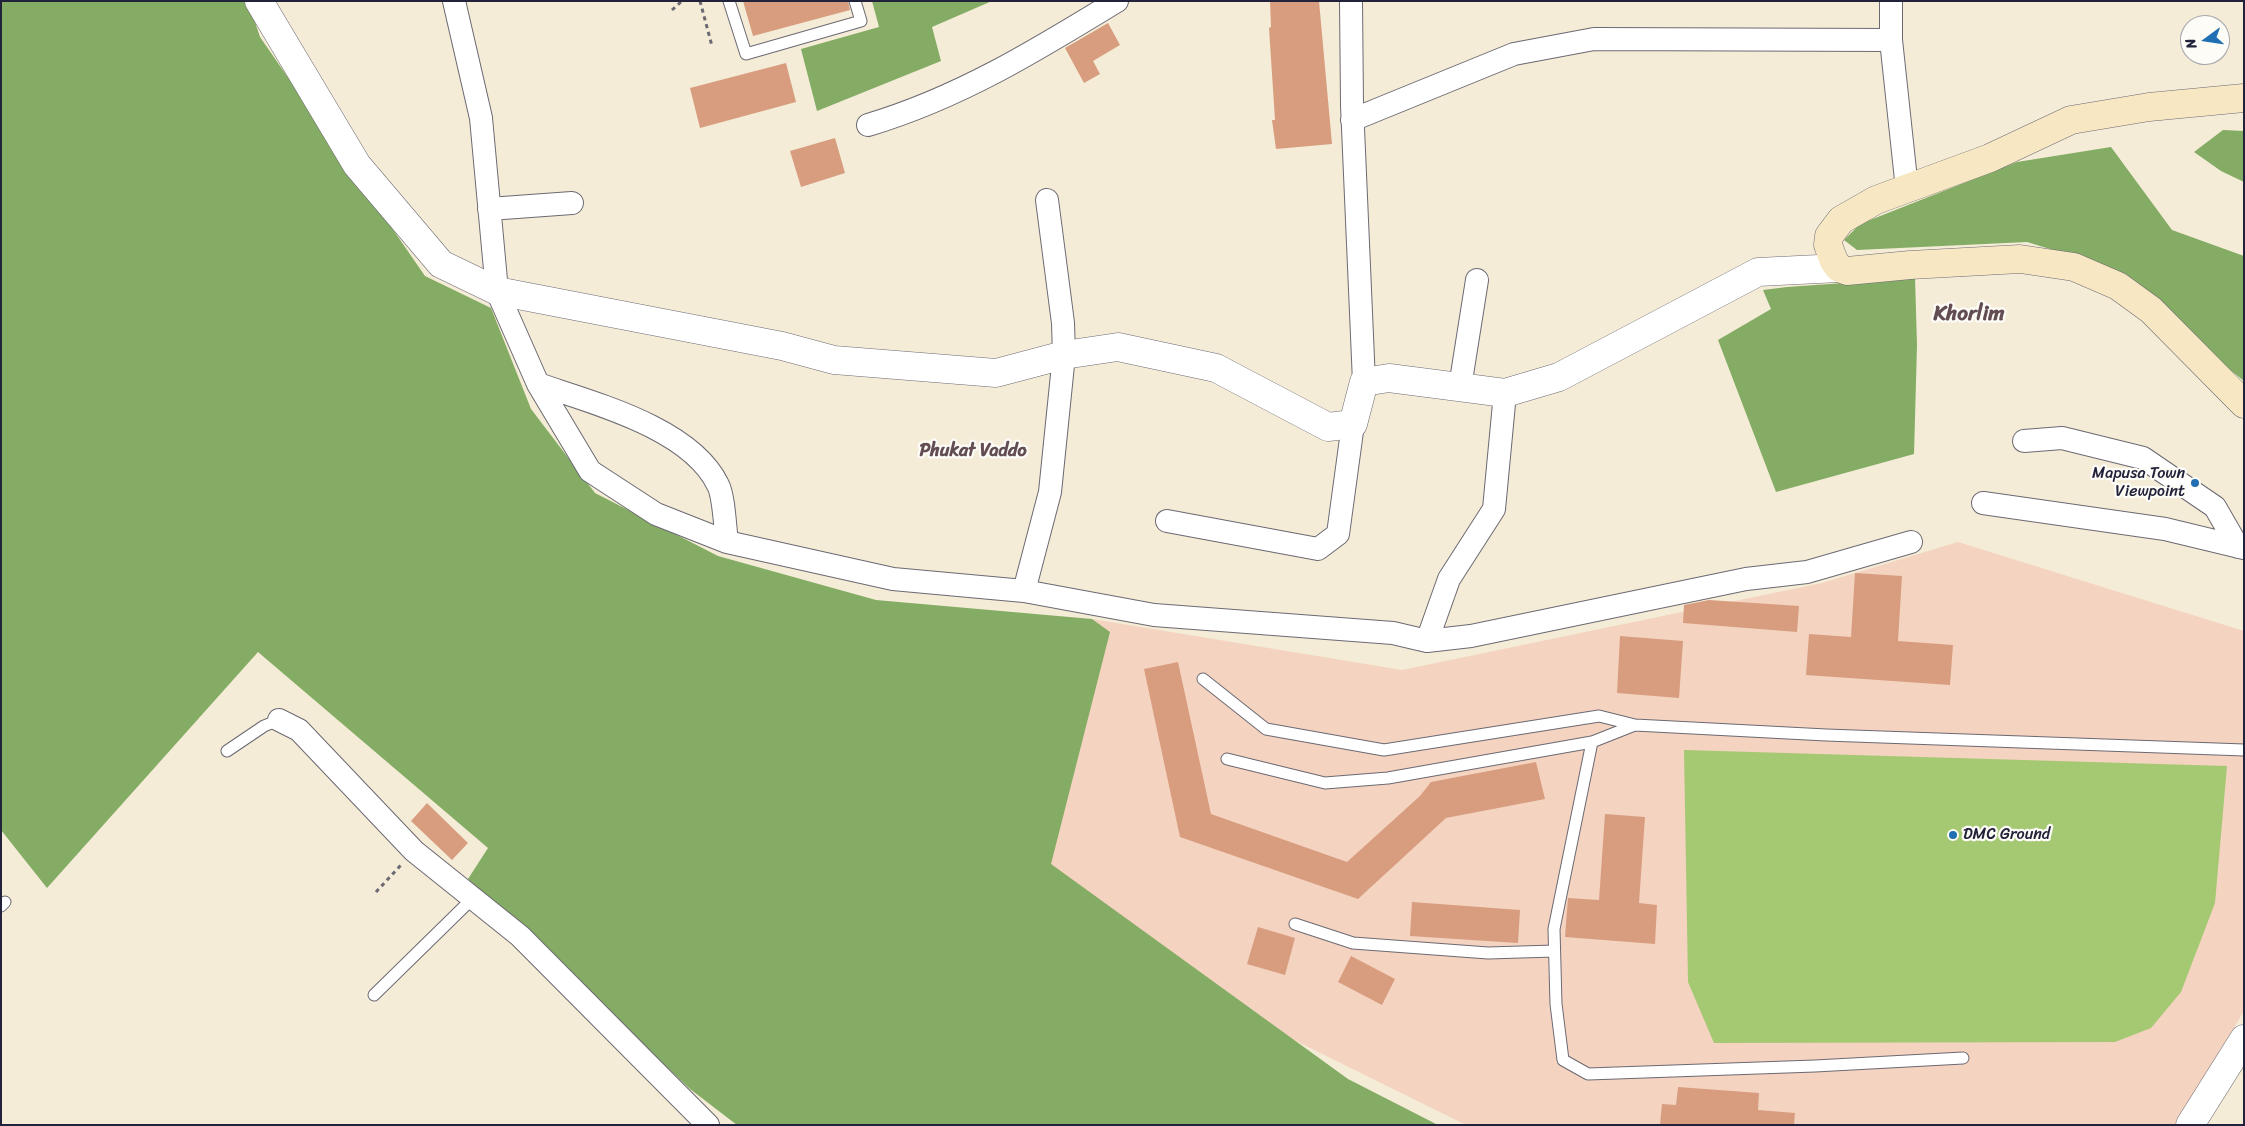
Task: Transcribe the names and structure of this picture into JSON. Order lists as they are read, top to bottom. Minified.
{"districts":["Khorlim","Phukat Vaddo"],"places":["Mapusa Town Viewpoint","DMC Ground"],"north":"left"}
